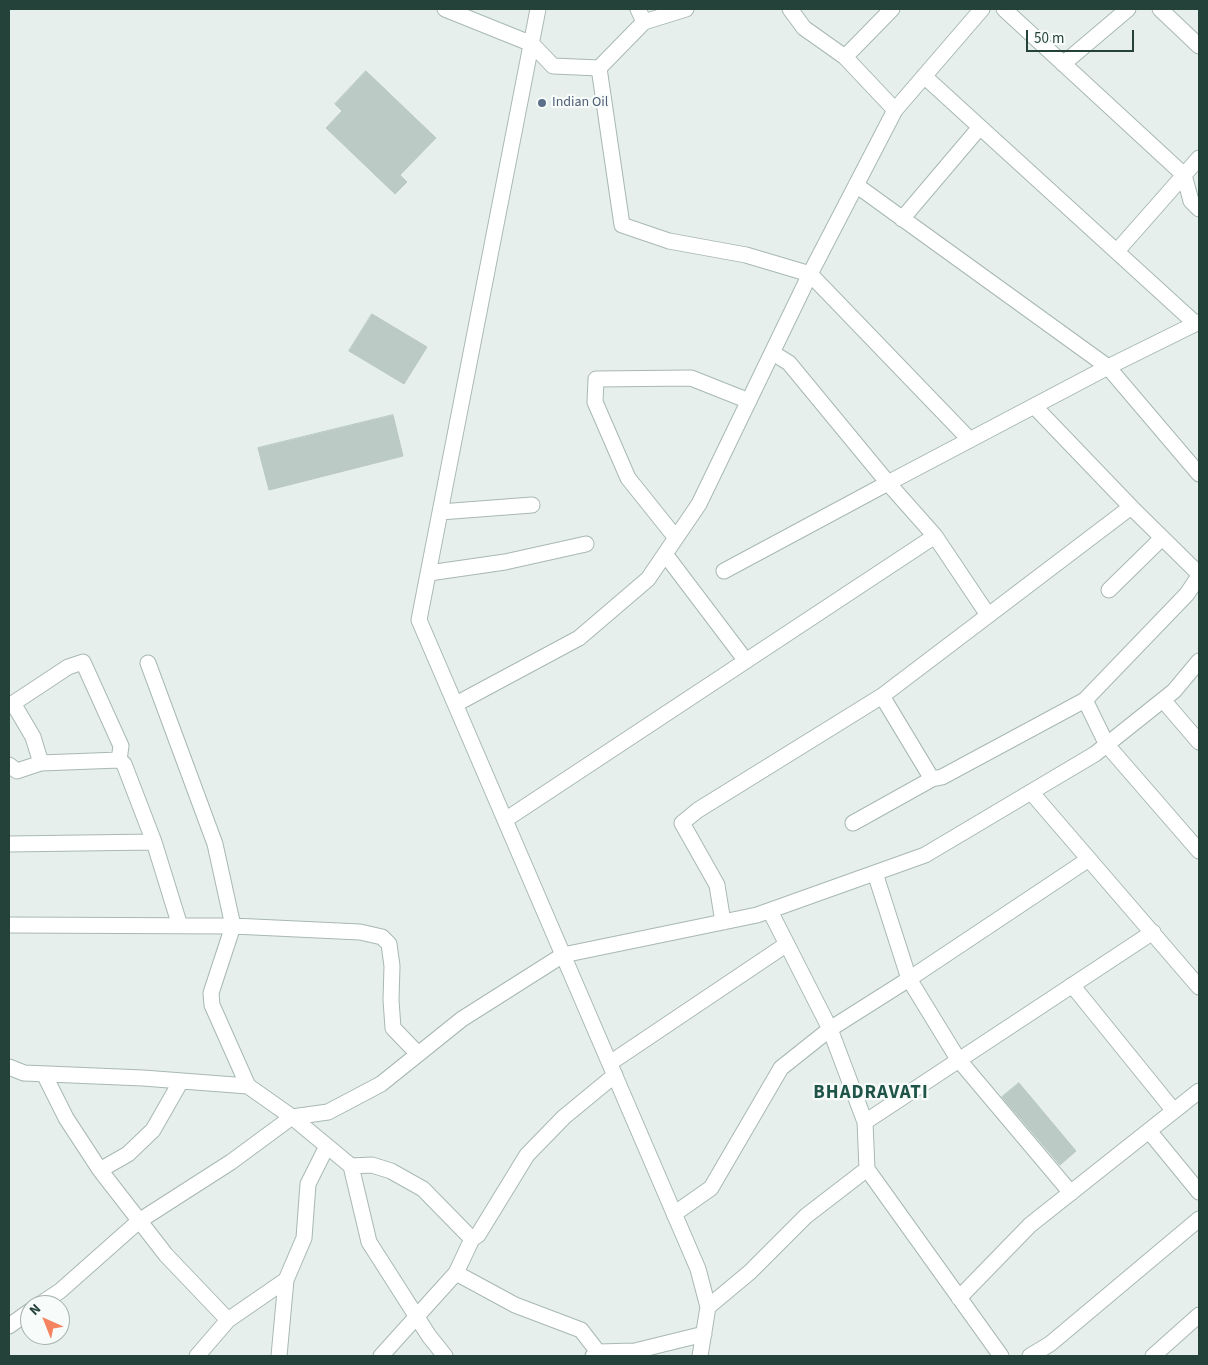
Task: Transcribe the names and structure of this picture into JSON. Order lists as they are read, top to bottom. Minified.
{"districts":["BHADRAVATI"],"places":["Indian Oil"],"scale_bar":"50 m","north":"top left"}
